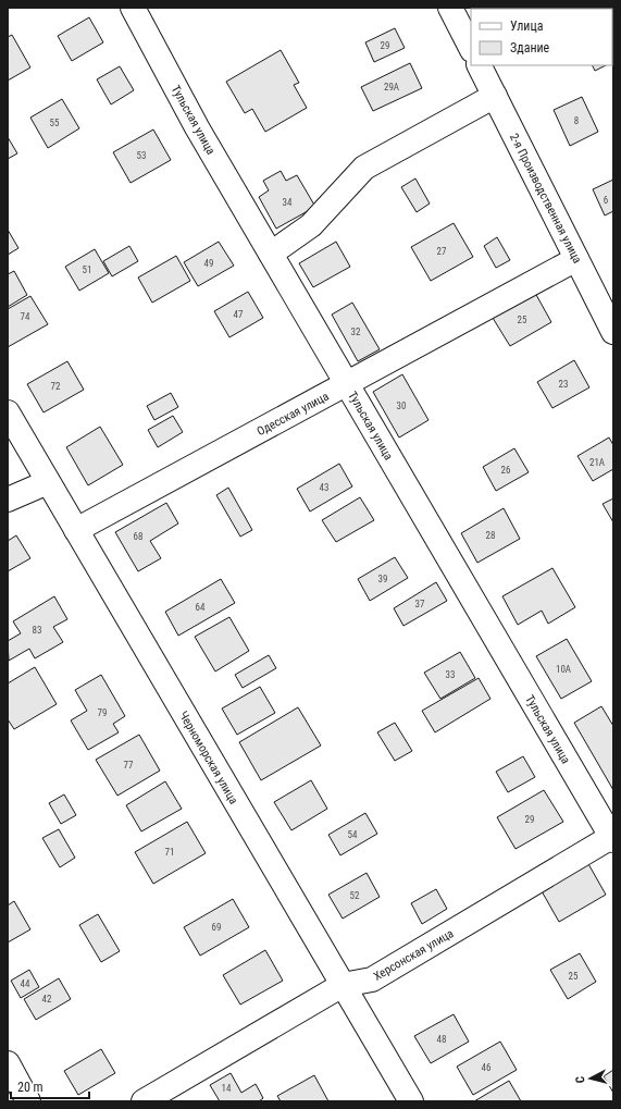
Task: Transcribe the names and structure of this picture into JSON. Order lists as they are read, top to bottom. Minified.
{"streets":{"street":["Тульская улица","2-я Производственная улица","Одесская улица","Черноморская улица","Херсонская улица"]},"crossings":[["Тульская улица","Одесская улица"],["Тульская улица","Херсонская улица"],["2-я Производственная улица","Одесская улица"],["Одесская улица","Черноморская улица"],["Черноморская улица","Херсонская улица"]],"house_numbers":["29","29А","8","55","53","6","34","27","49","51","47","74","25","32","23","72","30","21А","26","43","28","68","39","37","64","83","10А","33","79","77","29","54","71","52","69","25","44","42","48","46","14"],"legend":["Улица","Здание"],"scale_bar":"20 m","north":"left"}
